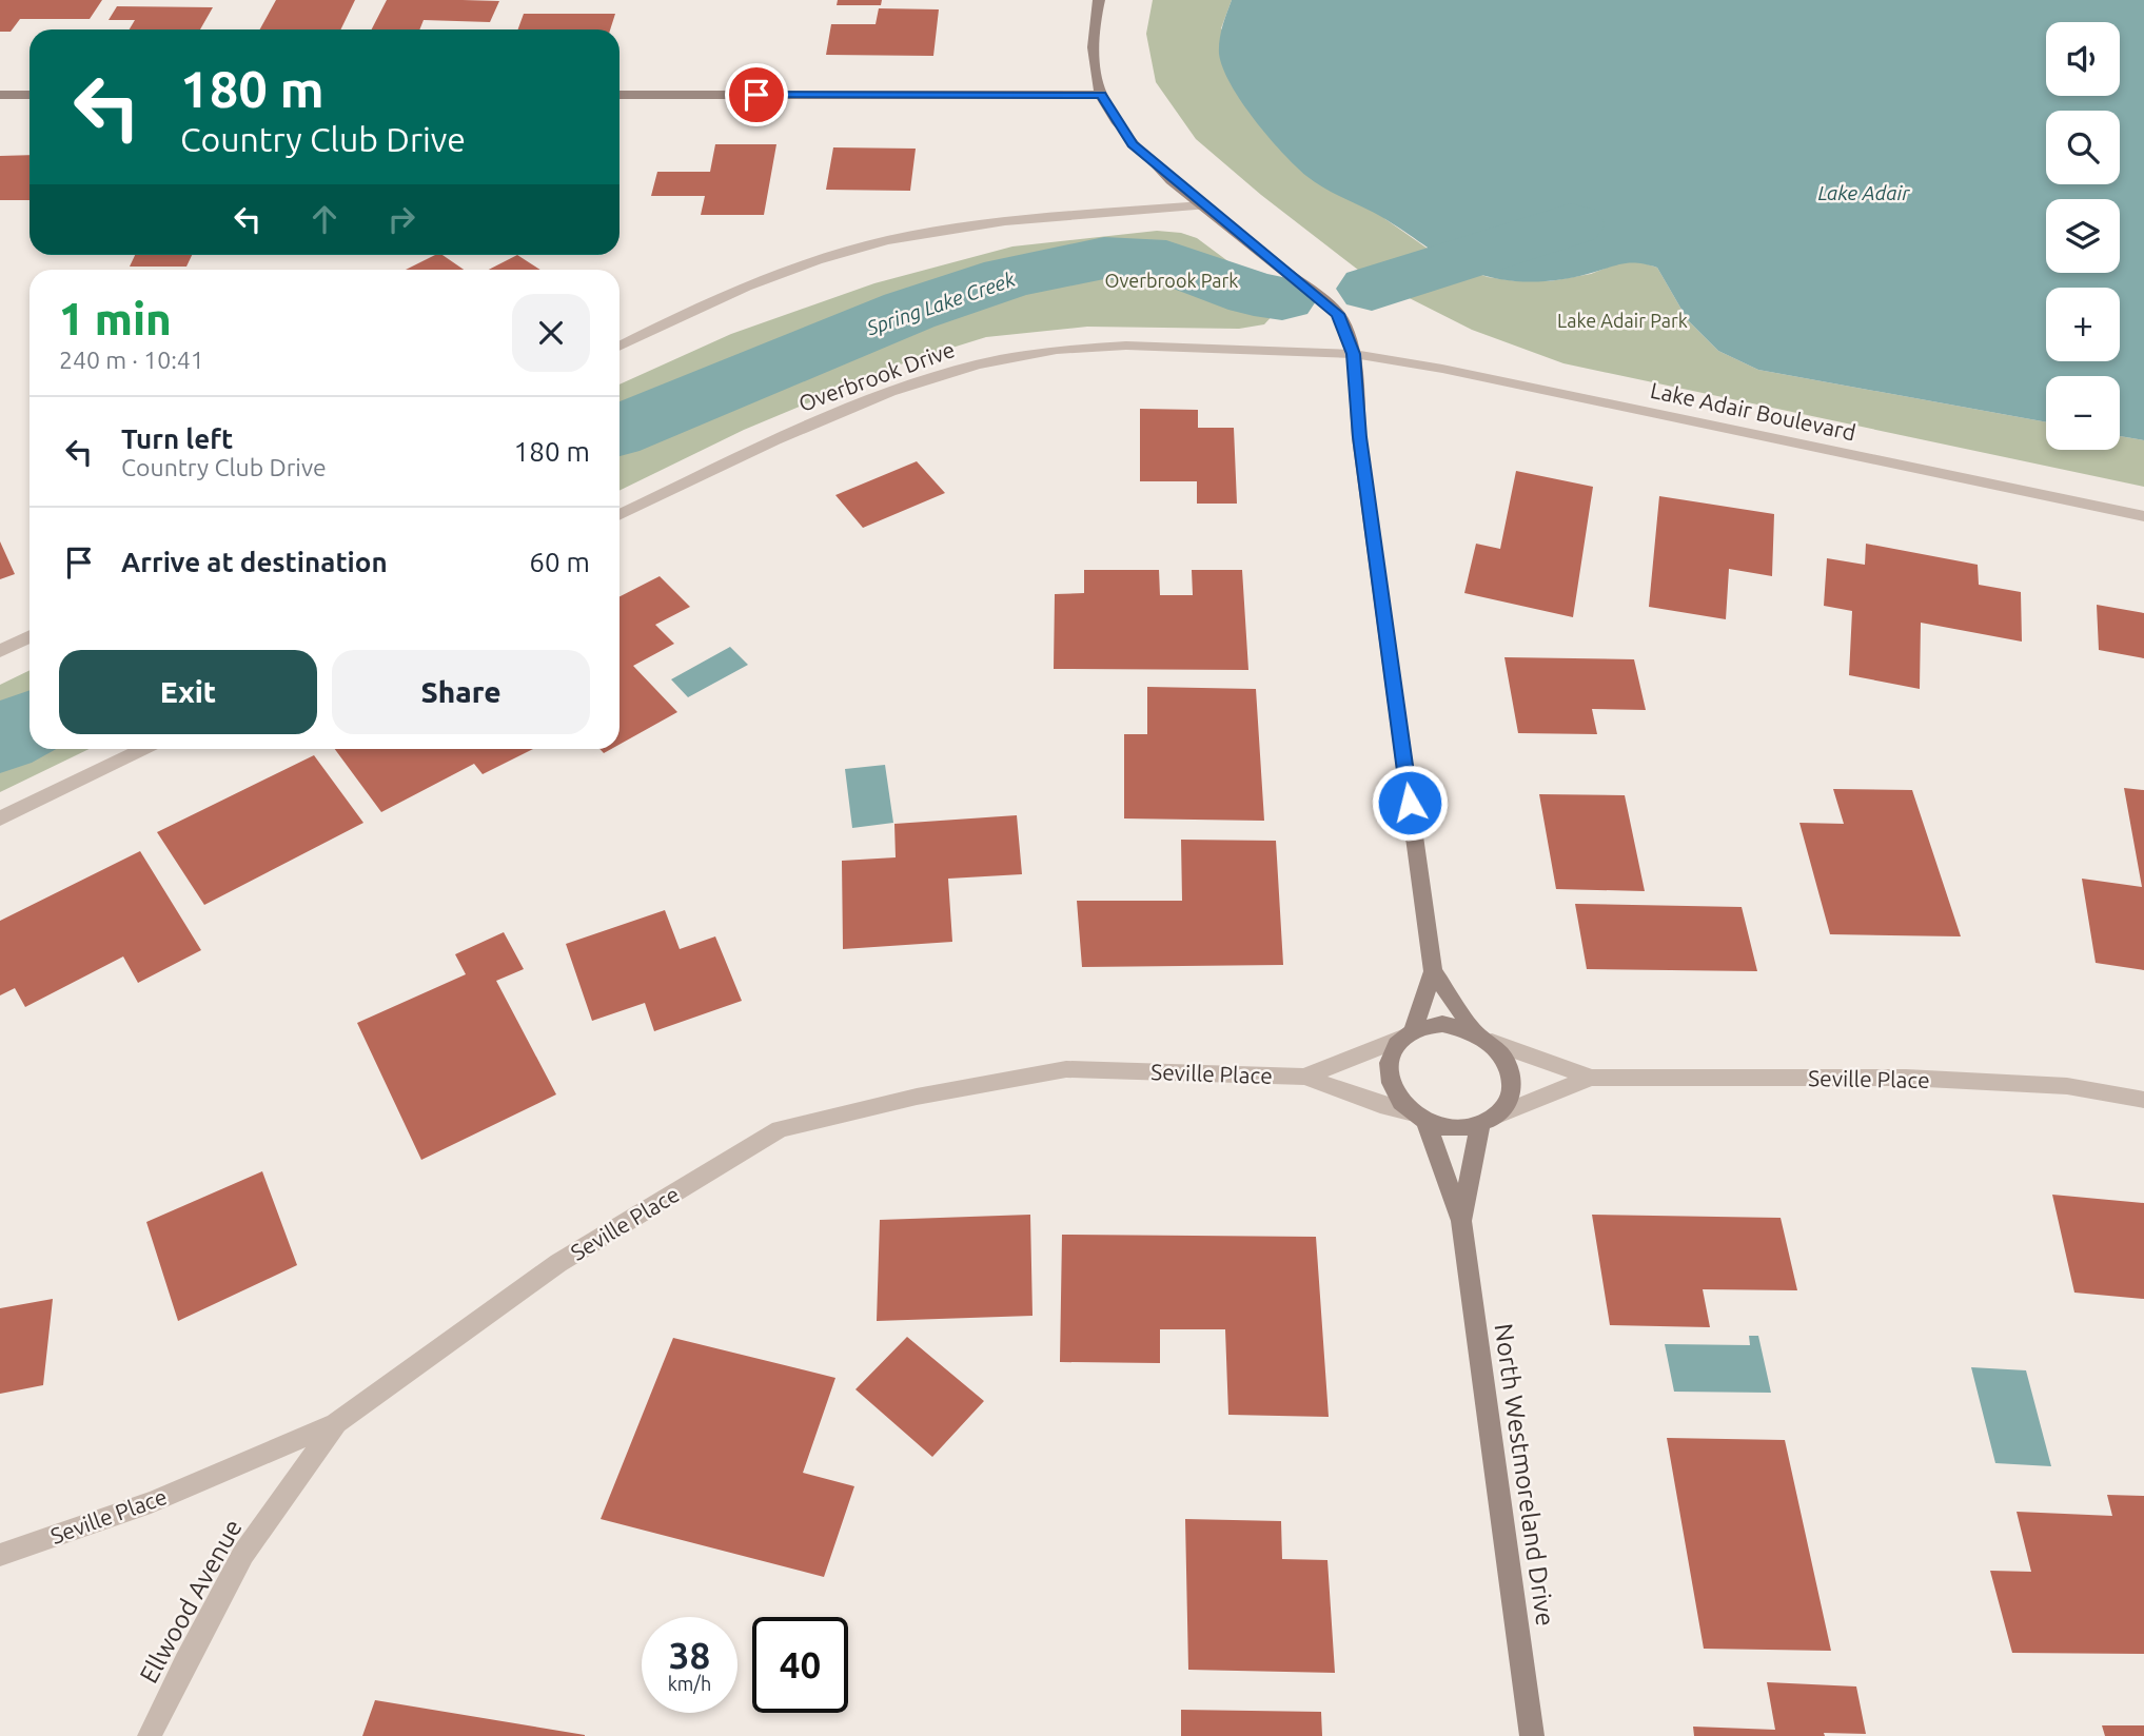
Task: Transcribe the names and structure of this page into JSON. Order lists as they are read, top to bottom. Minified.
{"streets":{"street":["Overbrook Drive","Lake Adair Boulevard","Seville Place","North Westmoreland Drive","Ellwood Avenue"]},"crossings":[["Overbrook Drive","Lake Adair Boulevard"],["Seville Place","North Westmoreland Drive"],["Seville Place","Ellwood Avenue"]],"water":["Lake Adair","Spring Lake Creek"],"parks":["Overbrook Park","Lake Adair Park"],"page":{"map_buttons":["+","−"],"turn":["180 m","Country Club Drive"],"heading":["1 min","240 m · 10:41"],"list":[{"name":"Turn left","note":"Country Club Drive","value":"180 m"},{"name":"Arrive at destination","value":"60 m"}],"buttons":["Exit","Share"],"speed":"38 km/h","limit":"40"}}
